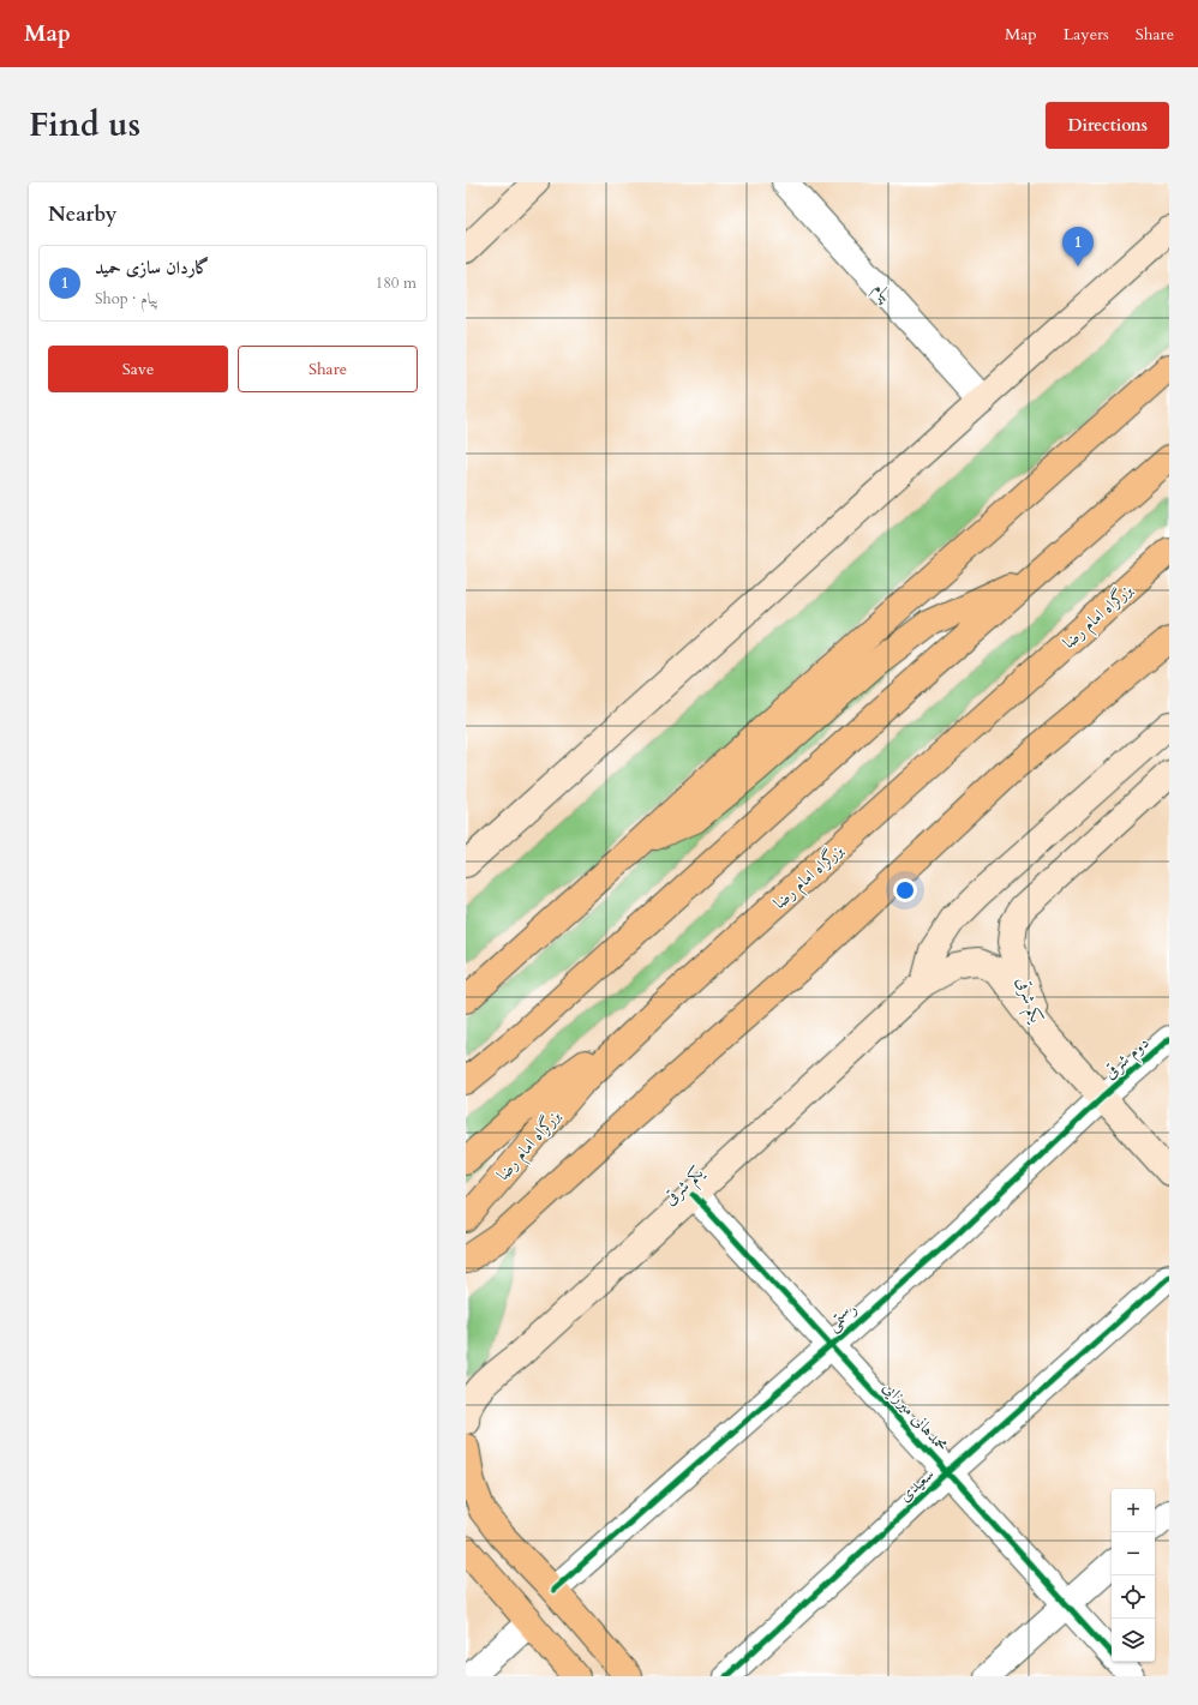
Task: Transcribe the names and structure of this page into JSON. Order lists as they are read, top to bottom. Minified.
{"streets":{"main road":["بزرگراه امام رضا","یکم شرقی"],"street":["پیام","دوم شرقی","رستمی","محمدهانی میرزایی","سعیدی"]},"crossings":[["یکم شرقی","محمدهانی میرزایی"],["دوم شرقی","رستمی"],["رستمی","محمدهانی میرزایی"],["محمدهانی میرزایی","سعیدی"]],"page":{"header":"Map","nav":["Map","Layers","Share"],"title":"Find us","buttons":["Directions",["Save","Share"]],"heading":"Nearby","pins":"1","list":[{"mark":"1","name":"گاردان سازی حمید","note":"Shop · پیام","value":"180 m"}],"map_buttons":["+","−"]}}
